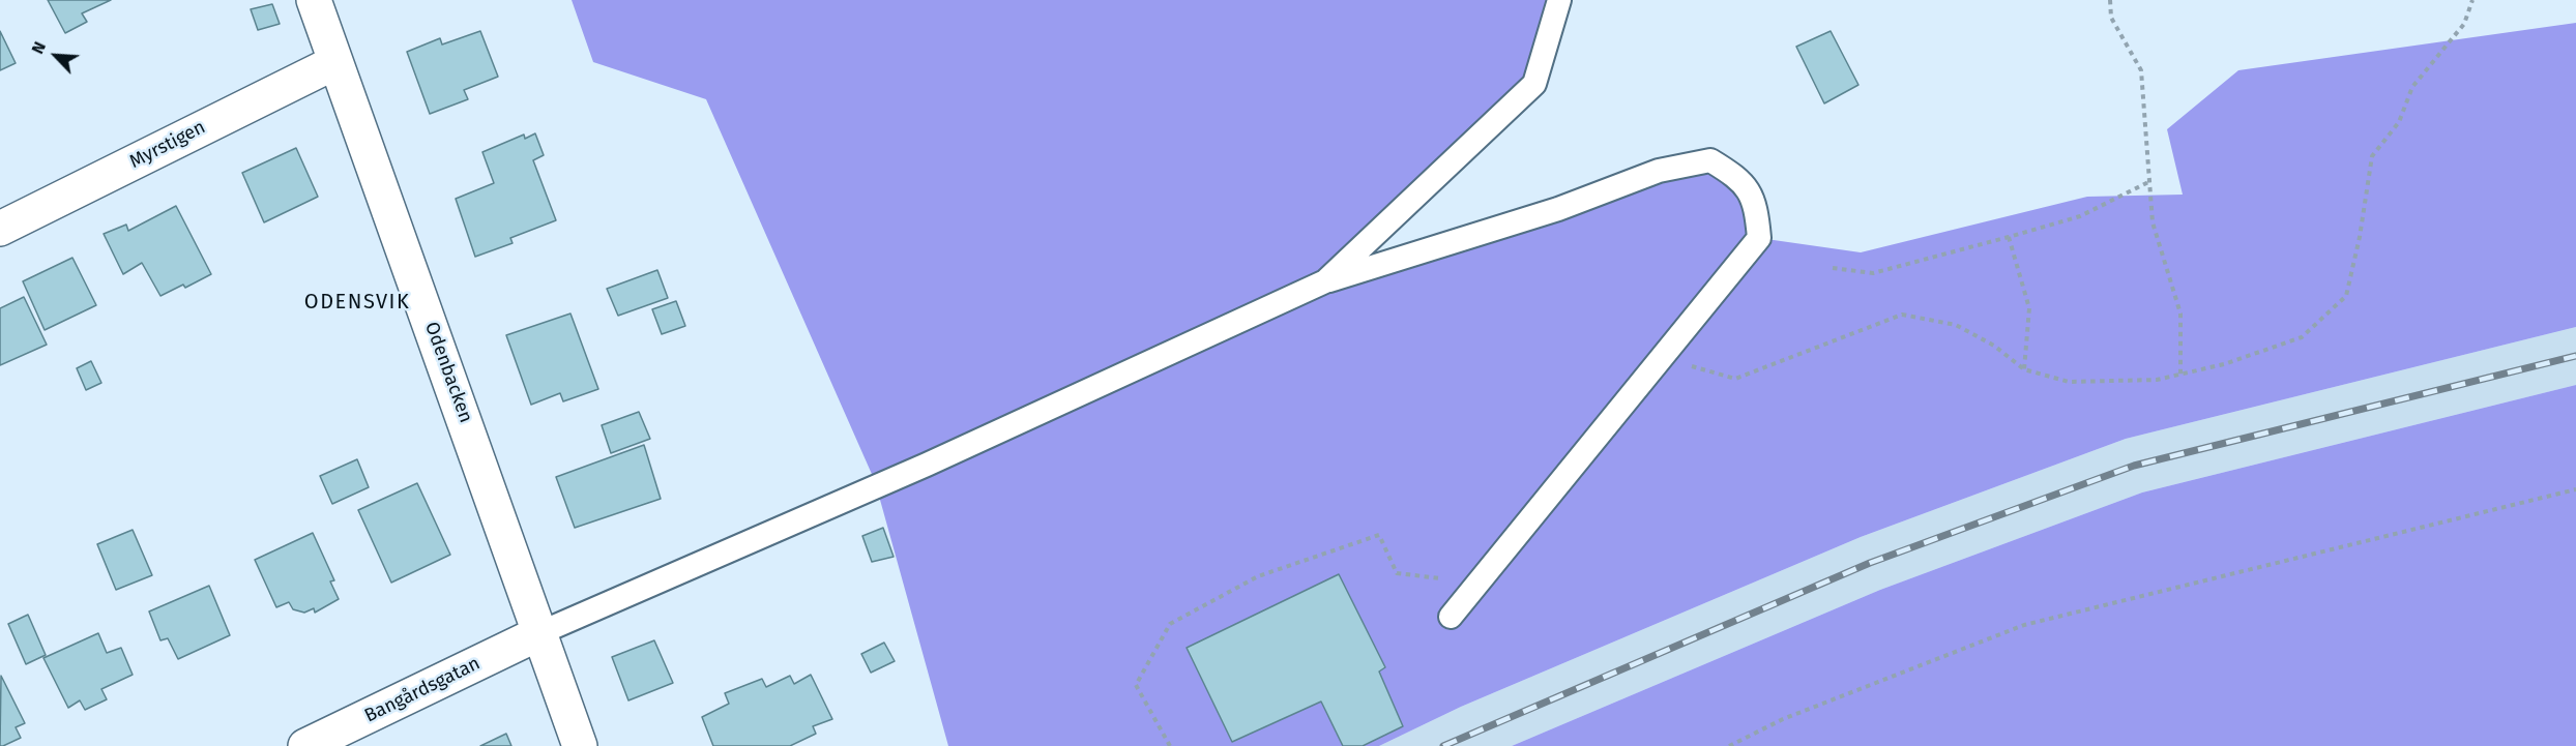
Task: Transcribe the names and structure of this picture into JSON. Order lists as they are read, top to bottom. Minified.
{"streets":{"street":["Myrstigen","Odenbacken","Bangårdsgatan"]},"crossings":[["Myrstigen","Odenbacken"],["Odenbacken","Bangårdsgatan"]],"districts":["ODENSVIK"],"north":"top left"}
